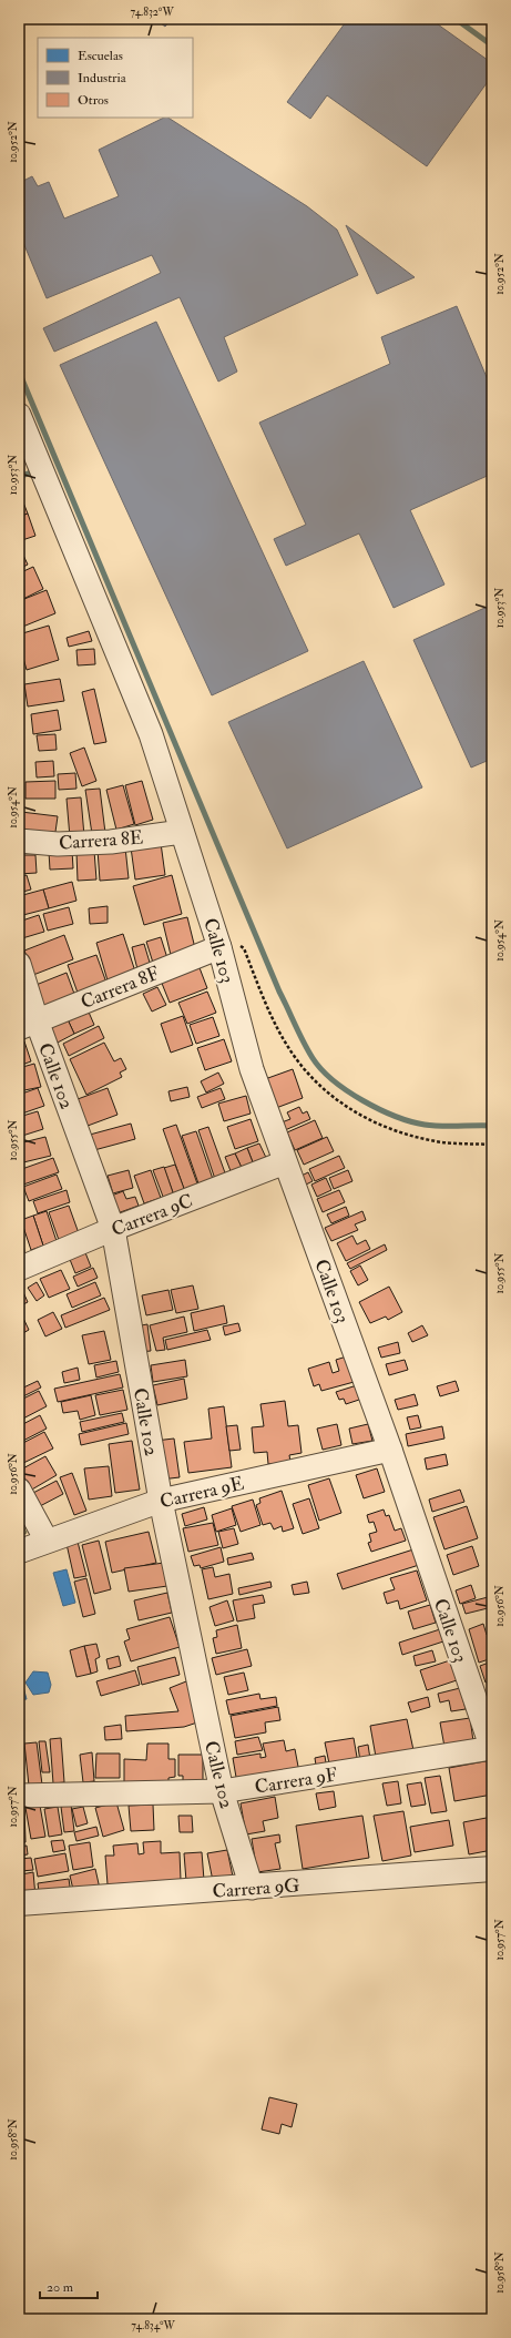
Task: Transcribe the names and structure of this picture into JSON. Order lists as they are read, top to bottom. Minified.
{"streets":{"street":["Carrera 8E","Calle 103","Carrera 8F","Calle 102","Carrera 9C","Carrera 9E","Carrera 9F","Carrera 9G"]},"crossings":[["Carrera 8E","Calle 103"],["Calle 103","Carrera 8F"],["Calle 103","Carrera 9C"],["Calle 103","Carrera 9E"],["Calle 103","Carrera 9F"],["Carrera 8F","Calle 102"],["Calle 102","Carrera 9C"],["Calle 102","Carrera 9E"],["Calle 102","Carrera 9F"],["Calle 102","Carrera 9G"]],"legend":["Escuelas","Industria","Otros"],"scale_bar":"20 m","coordinates":["74.832°W","10.952°N","10.953°N","10.954°N","10.955°N","10.956°N","10.957°N","10.958°N","74.834°W"]}
